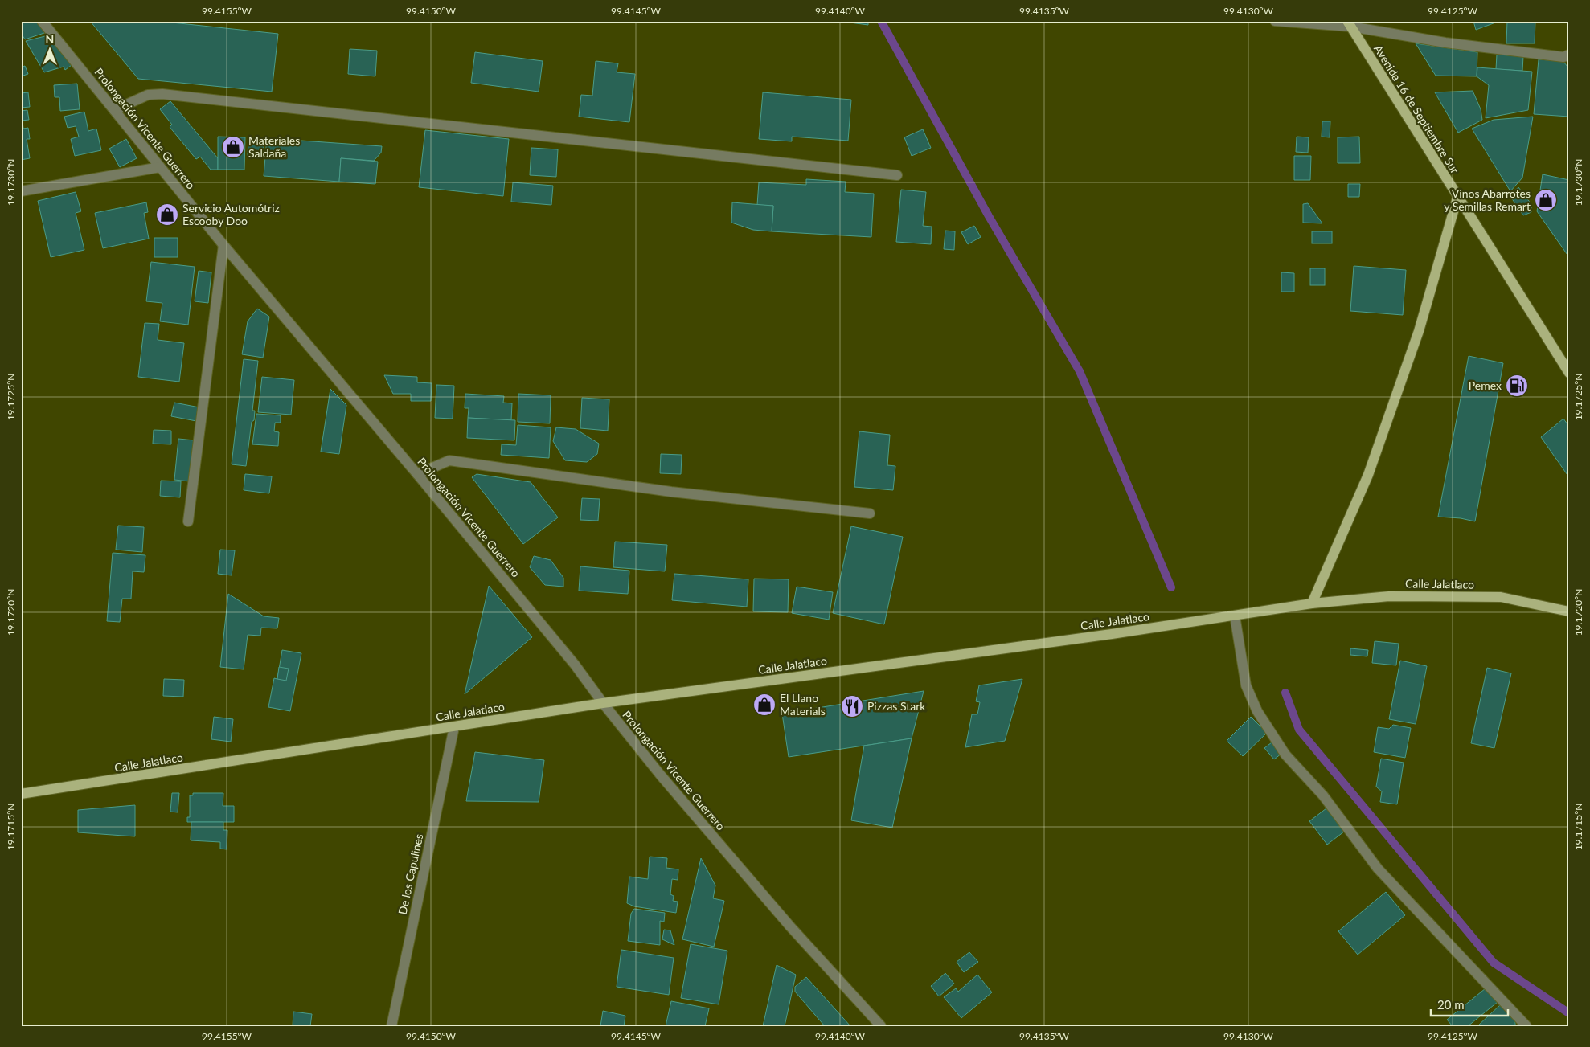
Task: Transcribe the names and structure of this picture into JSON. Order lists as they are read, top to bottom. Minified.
{"streets":{"main road":["Avenida 16 de Septiembre Sur","Calle Jalatlaco"],"street":["Prolongación Vicente Guerrero","De los Capulines"]},"crossings":[["Prolongación Vicente Guerrero","Calle Jalatlaco"],["Calle Jalatlaco","De los Capulines"]],"places":{"shop":["Materiales Saldaña","Vinos Abarrotes y Semillas Remart","Servicio Automótriz Escooby Doo","El Llano Materials"],"fuel station":["Pemex"],"restaurant":["Pizzas Stark"]},"scale_bar":"20 m","north":"top","coordinates":["99.4155°W","99.4150°W","99.4145°W","99.4140°W","99.4135°W","99.4130°W","99.4125°W","19.1730°N","19.1725°N","19.1720°N","19.1715°N"]}
